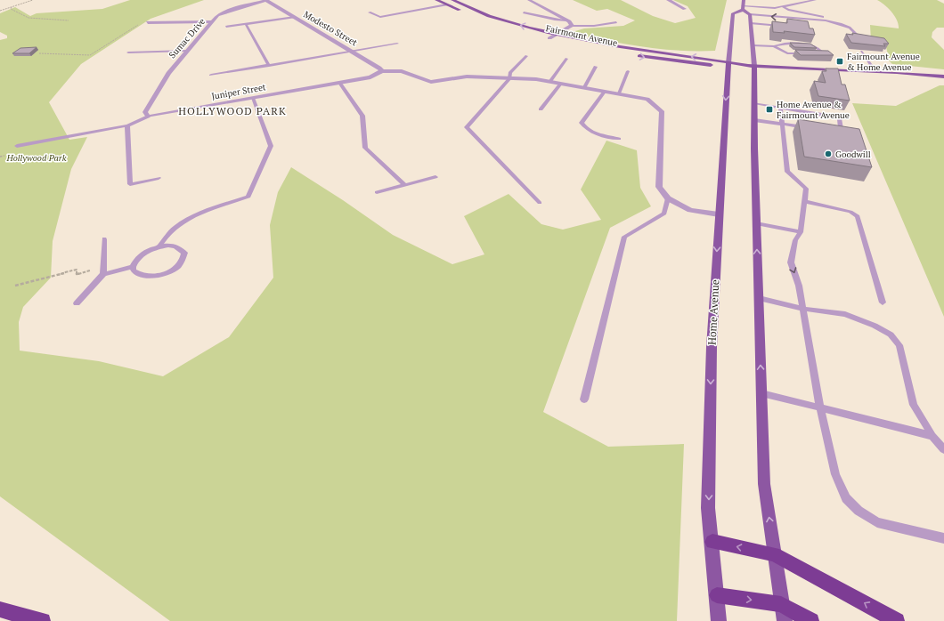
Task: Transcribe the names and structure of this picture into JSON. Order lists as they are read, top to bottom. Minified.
{"streets":{"main road":["Fairmount Avenue","Home Avenue"],"street":["Modesto Street","Sumac Drive","Juniper Street"]},"crossings":[["Modesto Street","Sumac Drive"],["Modesto Street","Juniper Street"],["Fairmount Avenue","Home Avenue"],["Sumac Drive","Juniper Street"]],"districts":["HOLLYWOOD PARK"],"parks":["Hollywood Park"],"places":{"transit":["Fairmount Avenue & Home Avenue","Home Avenue & Fairmount Avenue"],"other":["Goodwill"]}}
